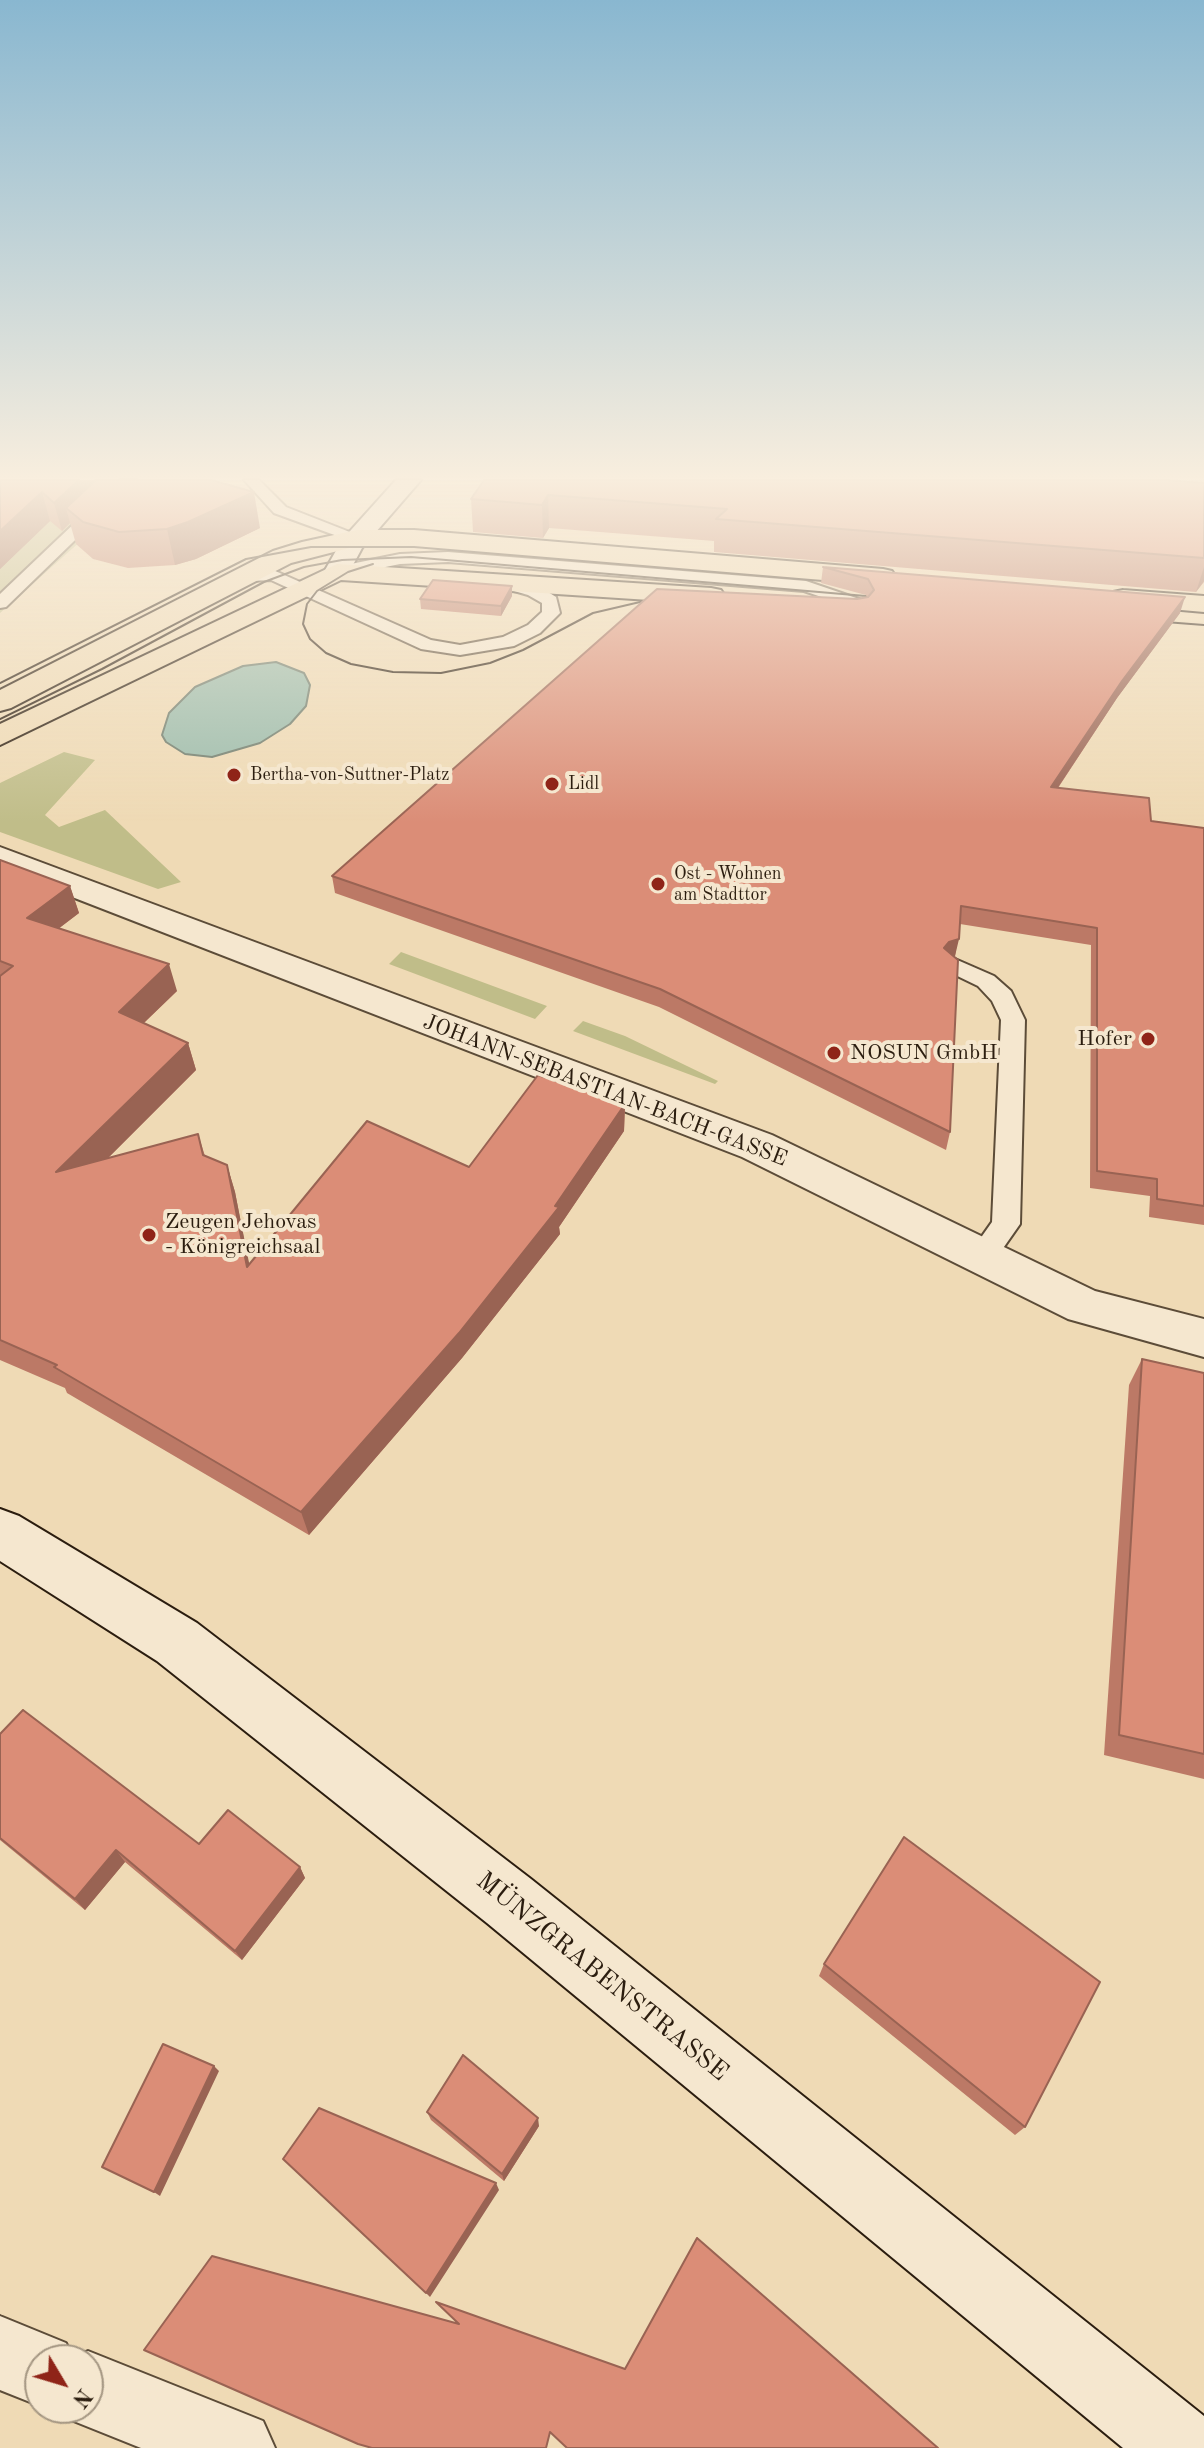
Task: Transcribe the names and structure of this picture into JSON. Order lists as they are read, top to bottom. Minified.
{"streets":{"street":["JOHANN-SEBASTIAN-BACH-GASSE","MÜNZGRABENSTRASSE"]},"places":["Bertha-von-Suttner-Platz","Lidl","Ost - Wohnen am Stadttor","Hofer","NOSUN GmbH","Zeugen Jehovas - Königreichsaal"],"north":"bottom right"}
